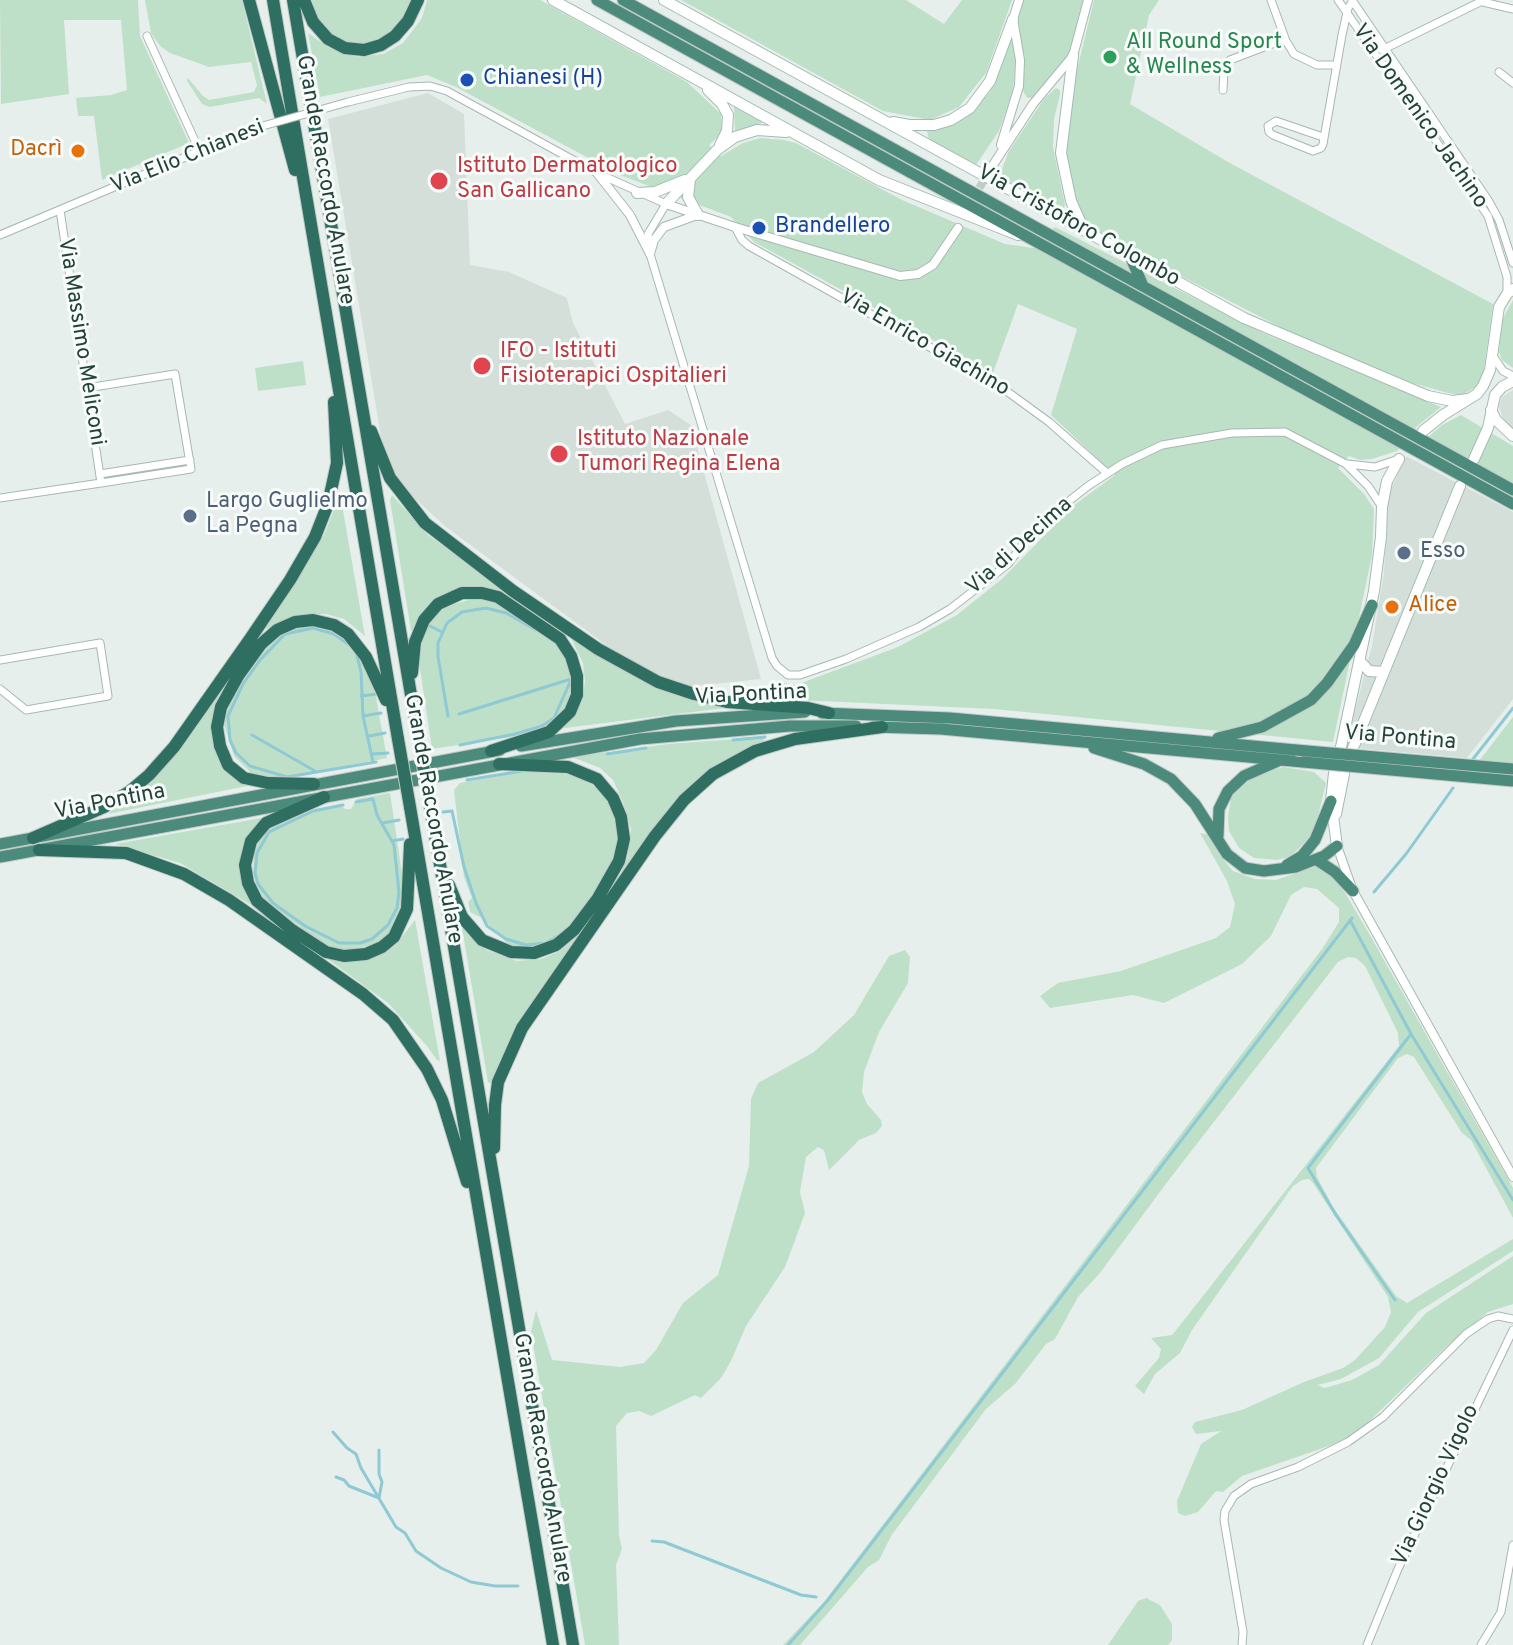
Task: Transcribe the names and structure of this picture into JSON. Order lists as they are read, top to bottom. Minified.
{"streets":{"highway":["Grande Raccordo Anulare","Via Cristoforo Colombo","Via Pontina"],"main road":["Via Domenico Jachino"],"street":["Via Elio Chianesi","Via Massimo Meliconi","Via Enrico Giachino","Via di Decima","Via Giorgio Vigolo"]},"crossings":[["Via Domenico Jachino","Via Cristoforo Colombo"],["Via Elio Chianesi","Via Massimo Meliconi"],["Via Enrico Giachino","Via di Decima"]],"places":["All Round Sport & Wellness","Chianesi (H)","Dacrì","Istituto Dermatologico San Gallicano","Brandellero","IFO - Istituti Fisioterapici Ospitalieri","Istituto Nazionale Tumori Regina Elena","Largo Guglielmo La Pegna","Esso","Alice"]}
